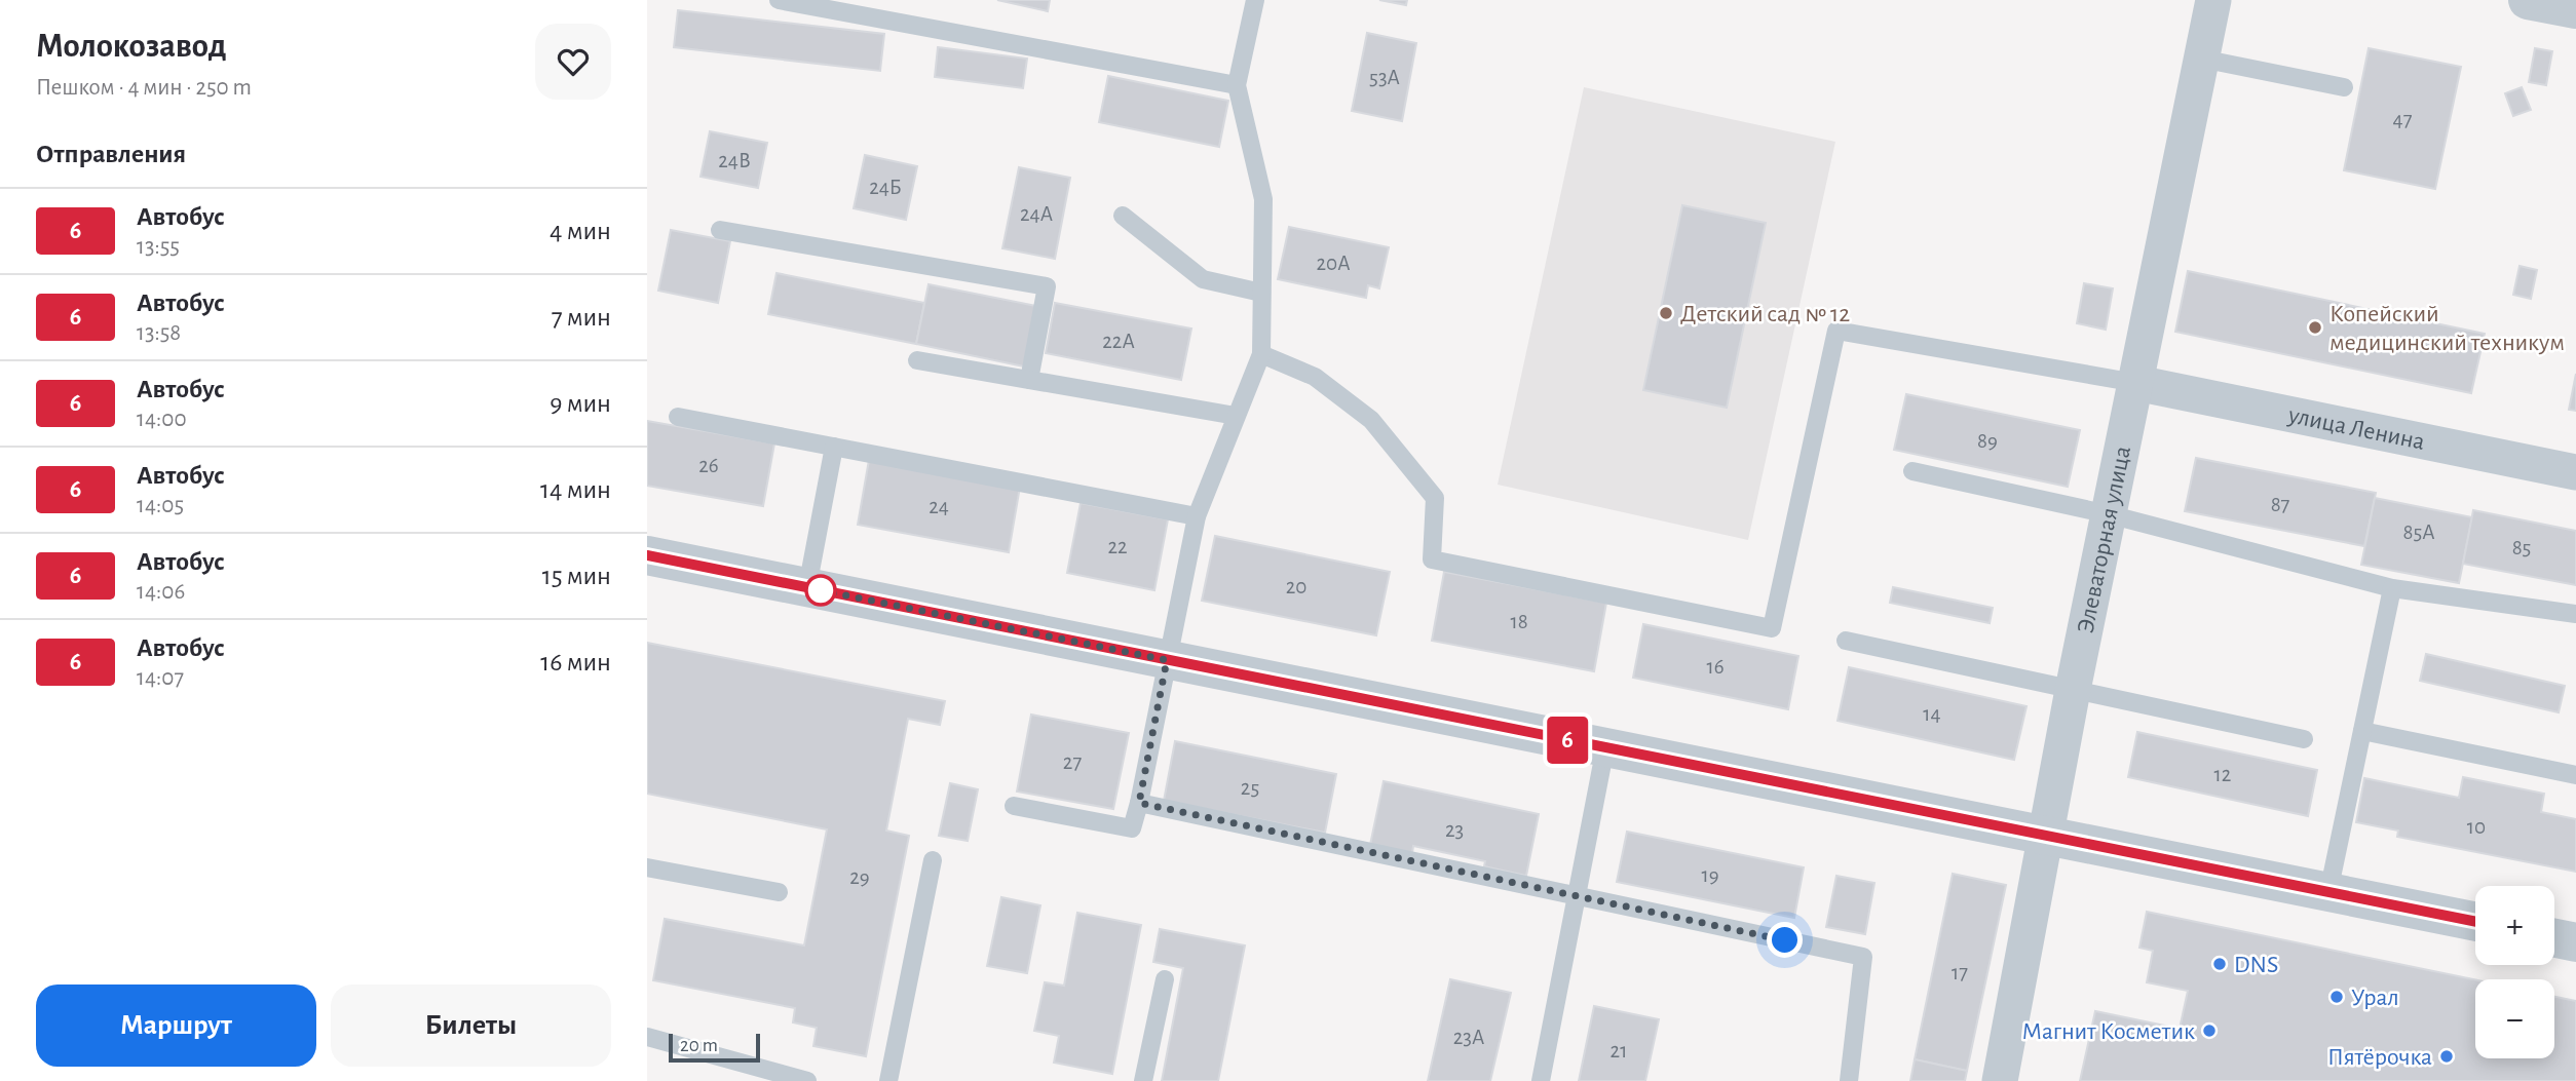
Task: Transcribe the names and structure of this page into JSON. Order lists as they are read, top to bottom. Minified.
{"streets":{"street":["улица Ленина","Элеваторная улица"]},"crossings":[["улица Ленина","Элеваторная улица"]],"places":["Детский сад № 12","Копейский медицинский техникум","DNS","Урал","Магнит Косметик","Пятёрочка"],"lines":["bus line 6"],"house_numbers":["53А","47","24В","24Б","24А","20А","22А","89","26","87","24","85А","22","85","20","18","16","14","27","12","25","10","23","19","29","17","23А","21"],"scale_bar":"20 m","page":{"heading":[["Молокозавод","Пешком · 4 мин · 250 m"],"Отправления"],"on_map":"6","list":[{"mark":"6","name":"Автобус","note":"13:55","value":"4 мин"},{"mark":"6","name":"Автобус","note":"13:58","value":"7 мин"},{"mark":"6","name":"Автобус","note":"14:00","value":"9 мин"},{"mark":"6","name":"Автобус","note":"14:05","value":"14 мин"},{"mark":"6","name":"Автобус","note":"14:06","value":"15 мин"},{"mark":"6","name":"Автобус","note":"14:07","value":"16 мин"}],"map_buttons":["+","−"],"buttons":["Маршрут","Билеты"],"scale":"20 m"}}
